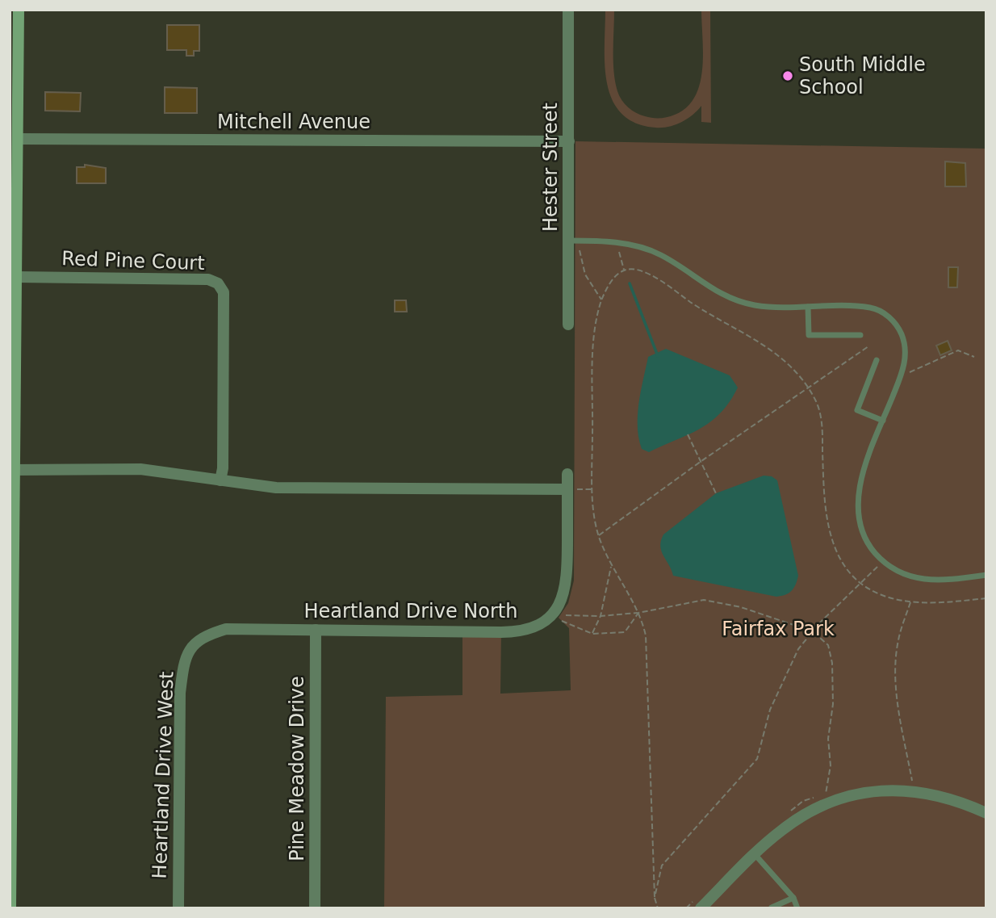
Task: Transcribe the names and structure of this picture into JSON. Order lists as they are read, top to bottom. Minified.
{"streets":{"street":["Mitchell Avenue","Hester Street","Red Pine Court","Heartland Drive North","Pine Meadow Drive","Heartland Drive West"]},"crossings":[["Mitchell Avenue","Hester Street"],["Heartland Drive North","Pine Meadow Drive"],["Heartland Drive North","Heartland Drive West"]],"parks":["Fairfax Park"],"places":["South Middle School"]}
